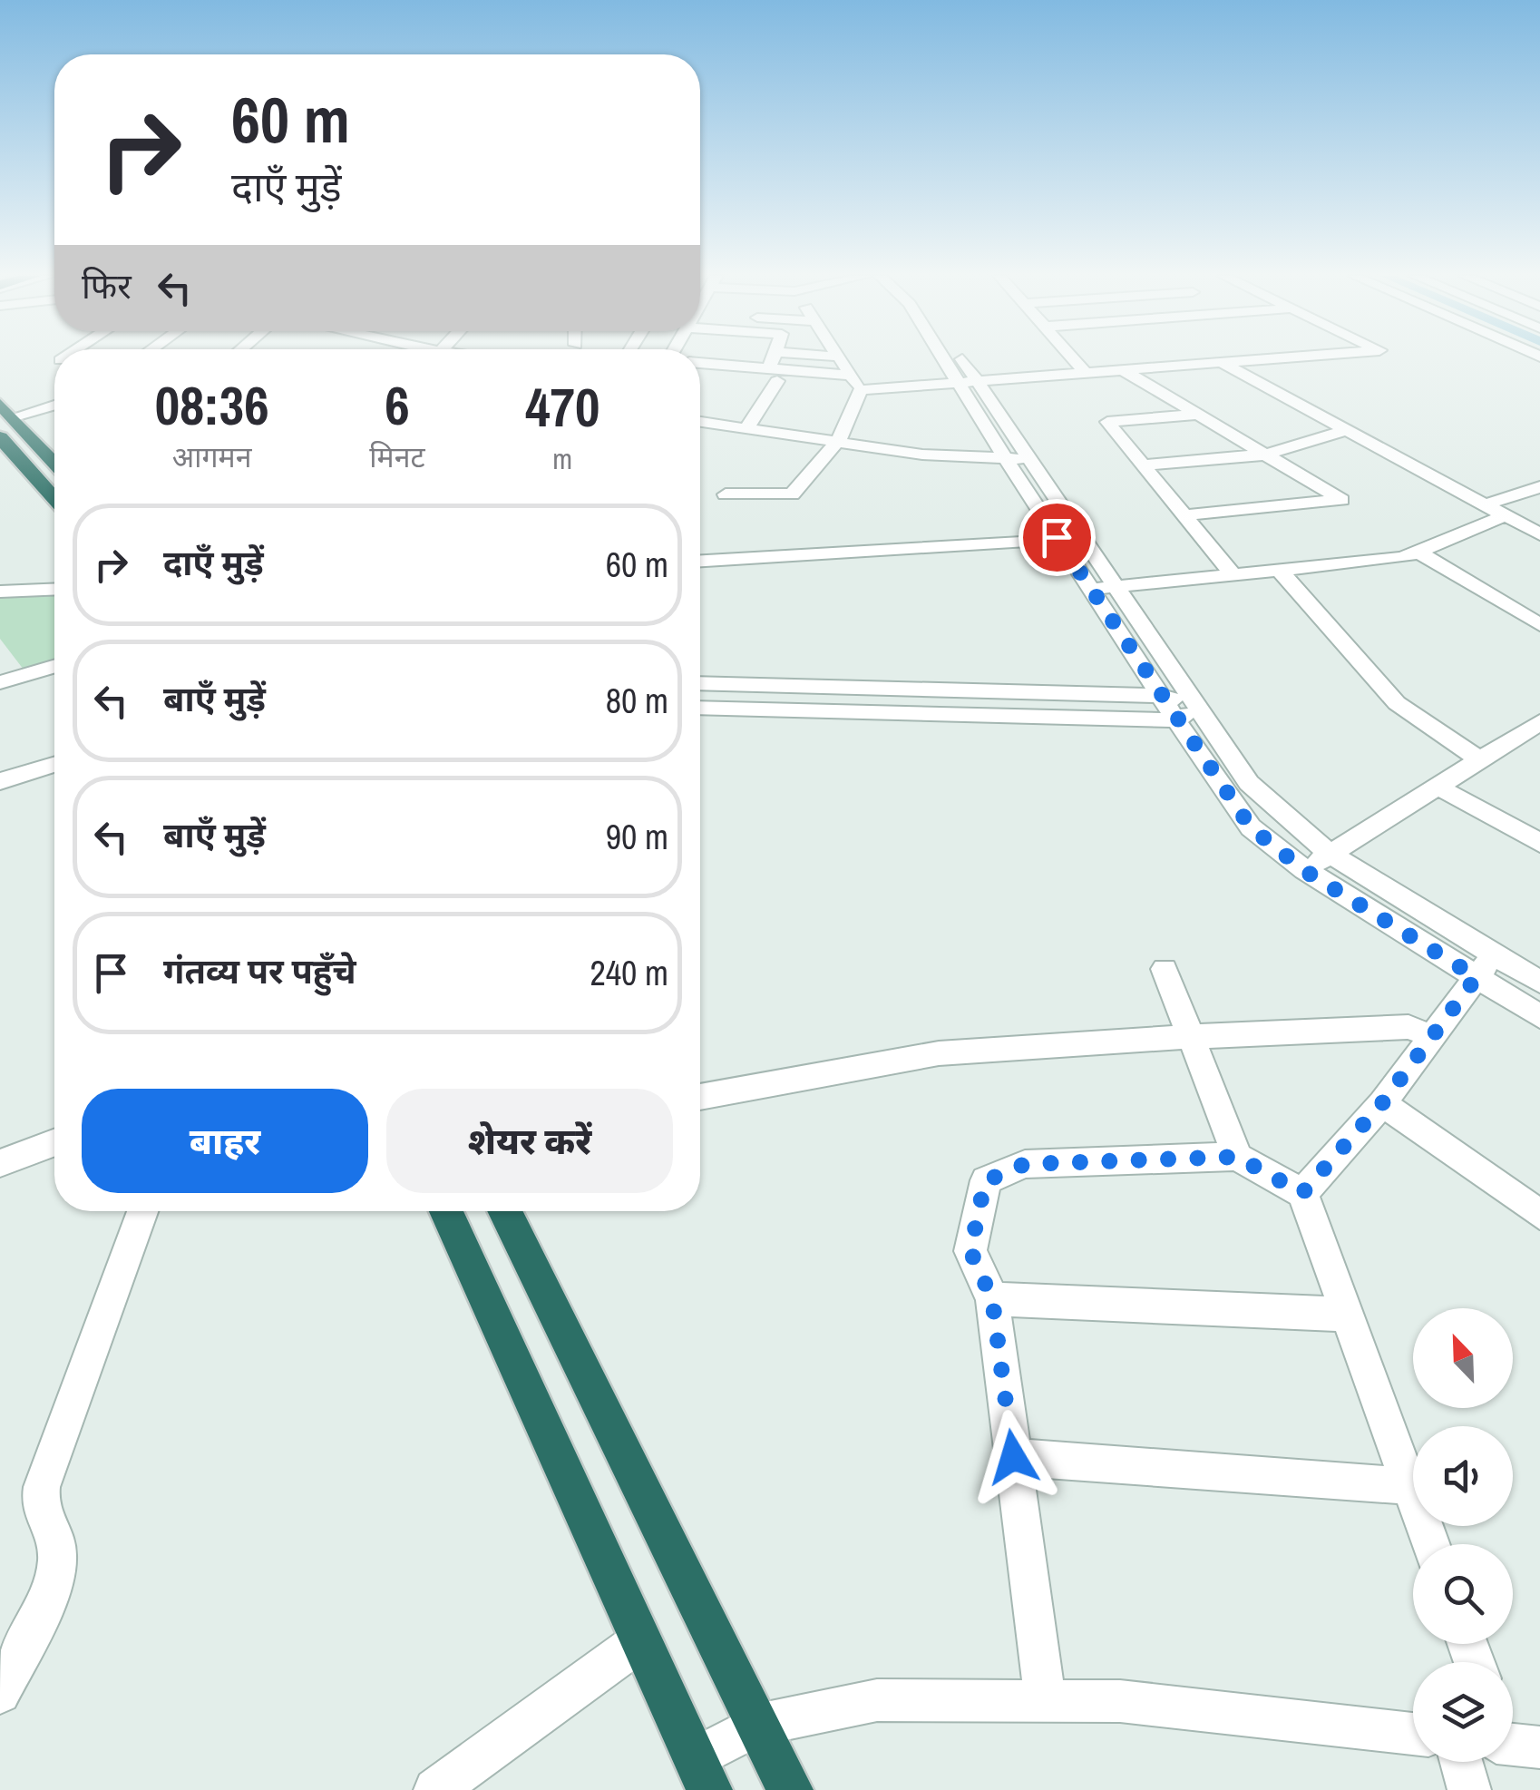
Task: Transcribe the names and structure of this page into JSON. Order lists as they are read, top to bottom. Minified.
{"north":"top left","page":{"turn":["60 m","दाएँ मुड़ें"],"then":"फिर","eta":["08:36","आगमन","6","मिनट","470","m"],"list":[{"name":"दाएँ मुड़ें","value":"60 m"},{"name":"बाएँ मुड़ें","value":"80 m"},{"name":"बाएँ मुड़ें","value":"90 m"},{"name":"गंतव्य पर पहुँचे","value":"240 m"}],"buttons":["बाहर","शेयर करें"]}}
